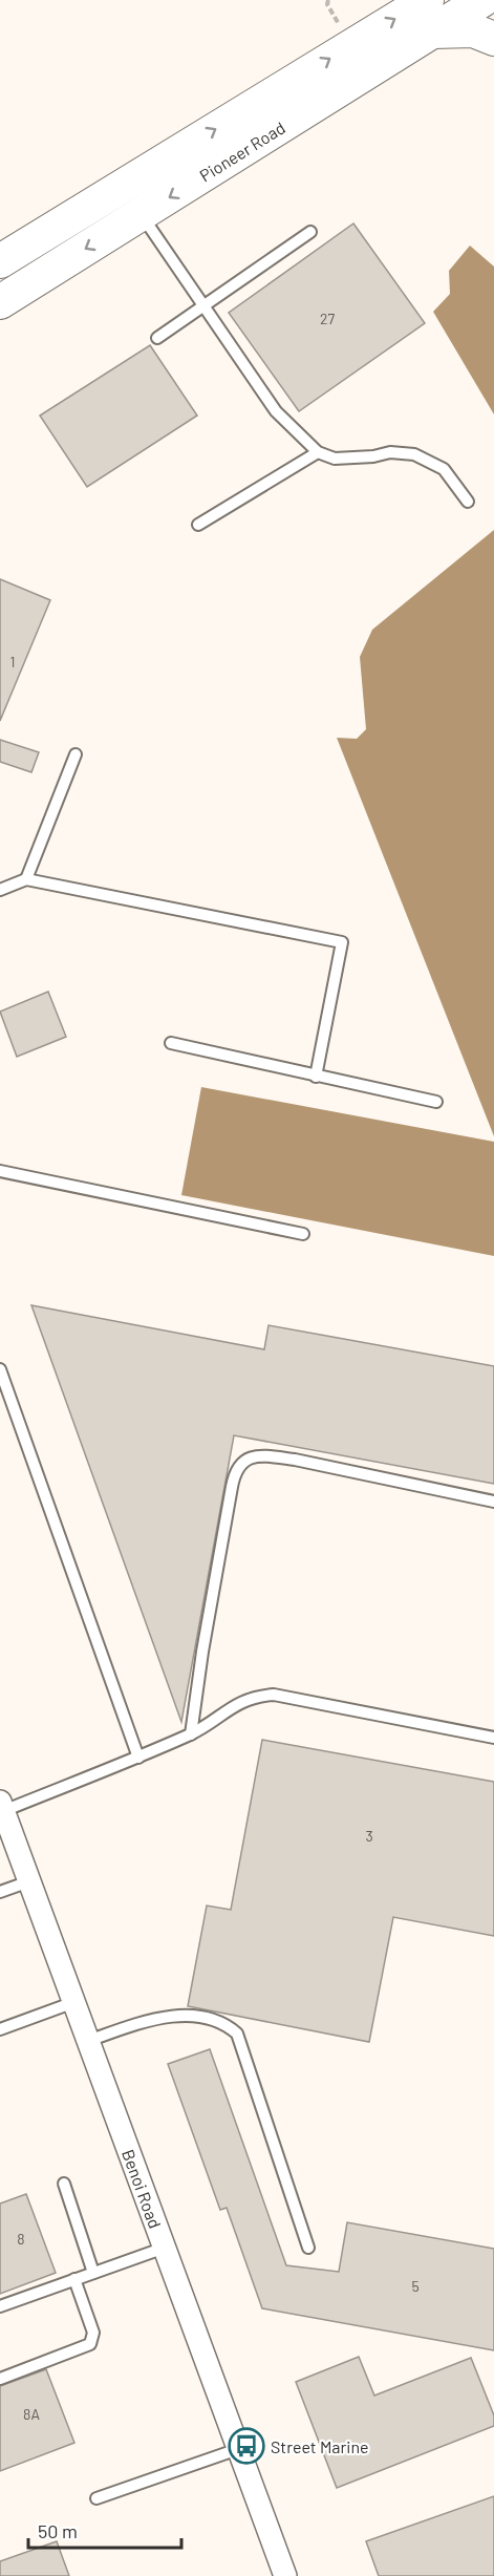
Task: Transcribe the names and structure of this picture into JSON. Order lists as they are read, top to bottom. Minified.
{"streets":{"main road":["Pioneer Road"],"street":["Benoi Road"]},"places":{"bus stop":["Street Marine"]},"house_numbers":["27","1","3","8","5","8A"],"scale_bar":"50 m"}
